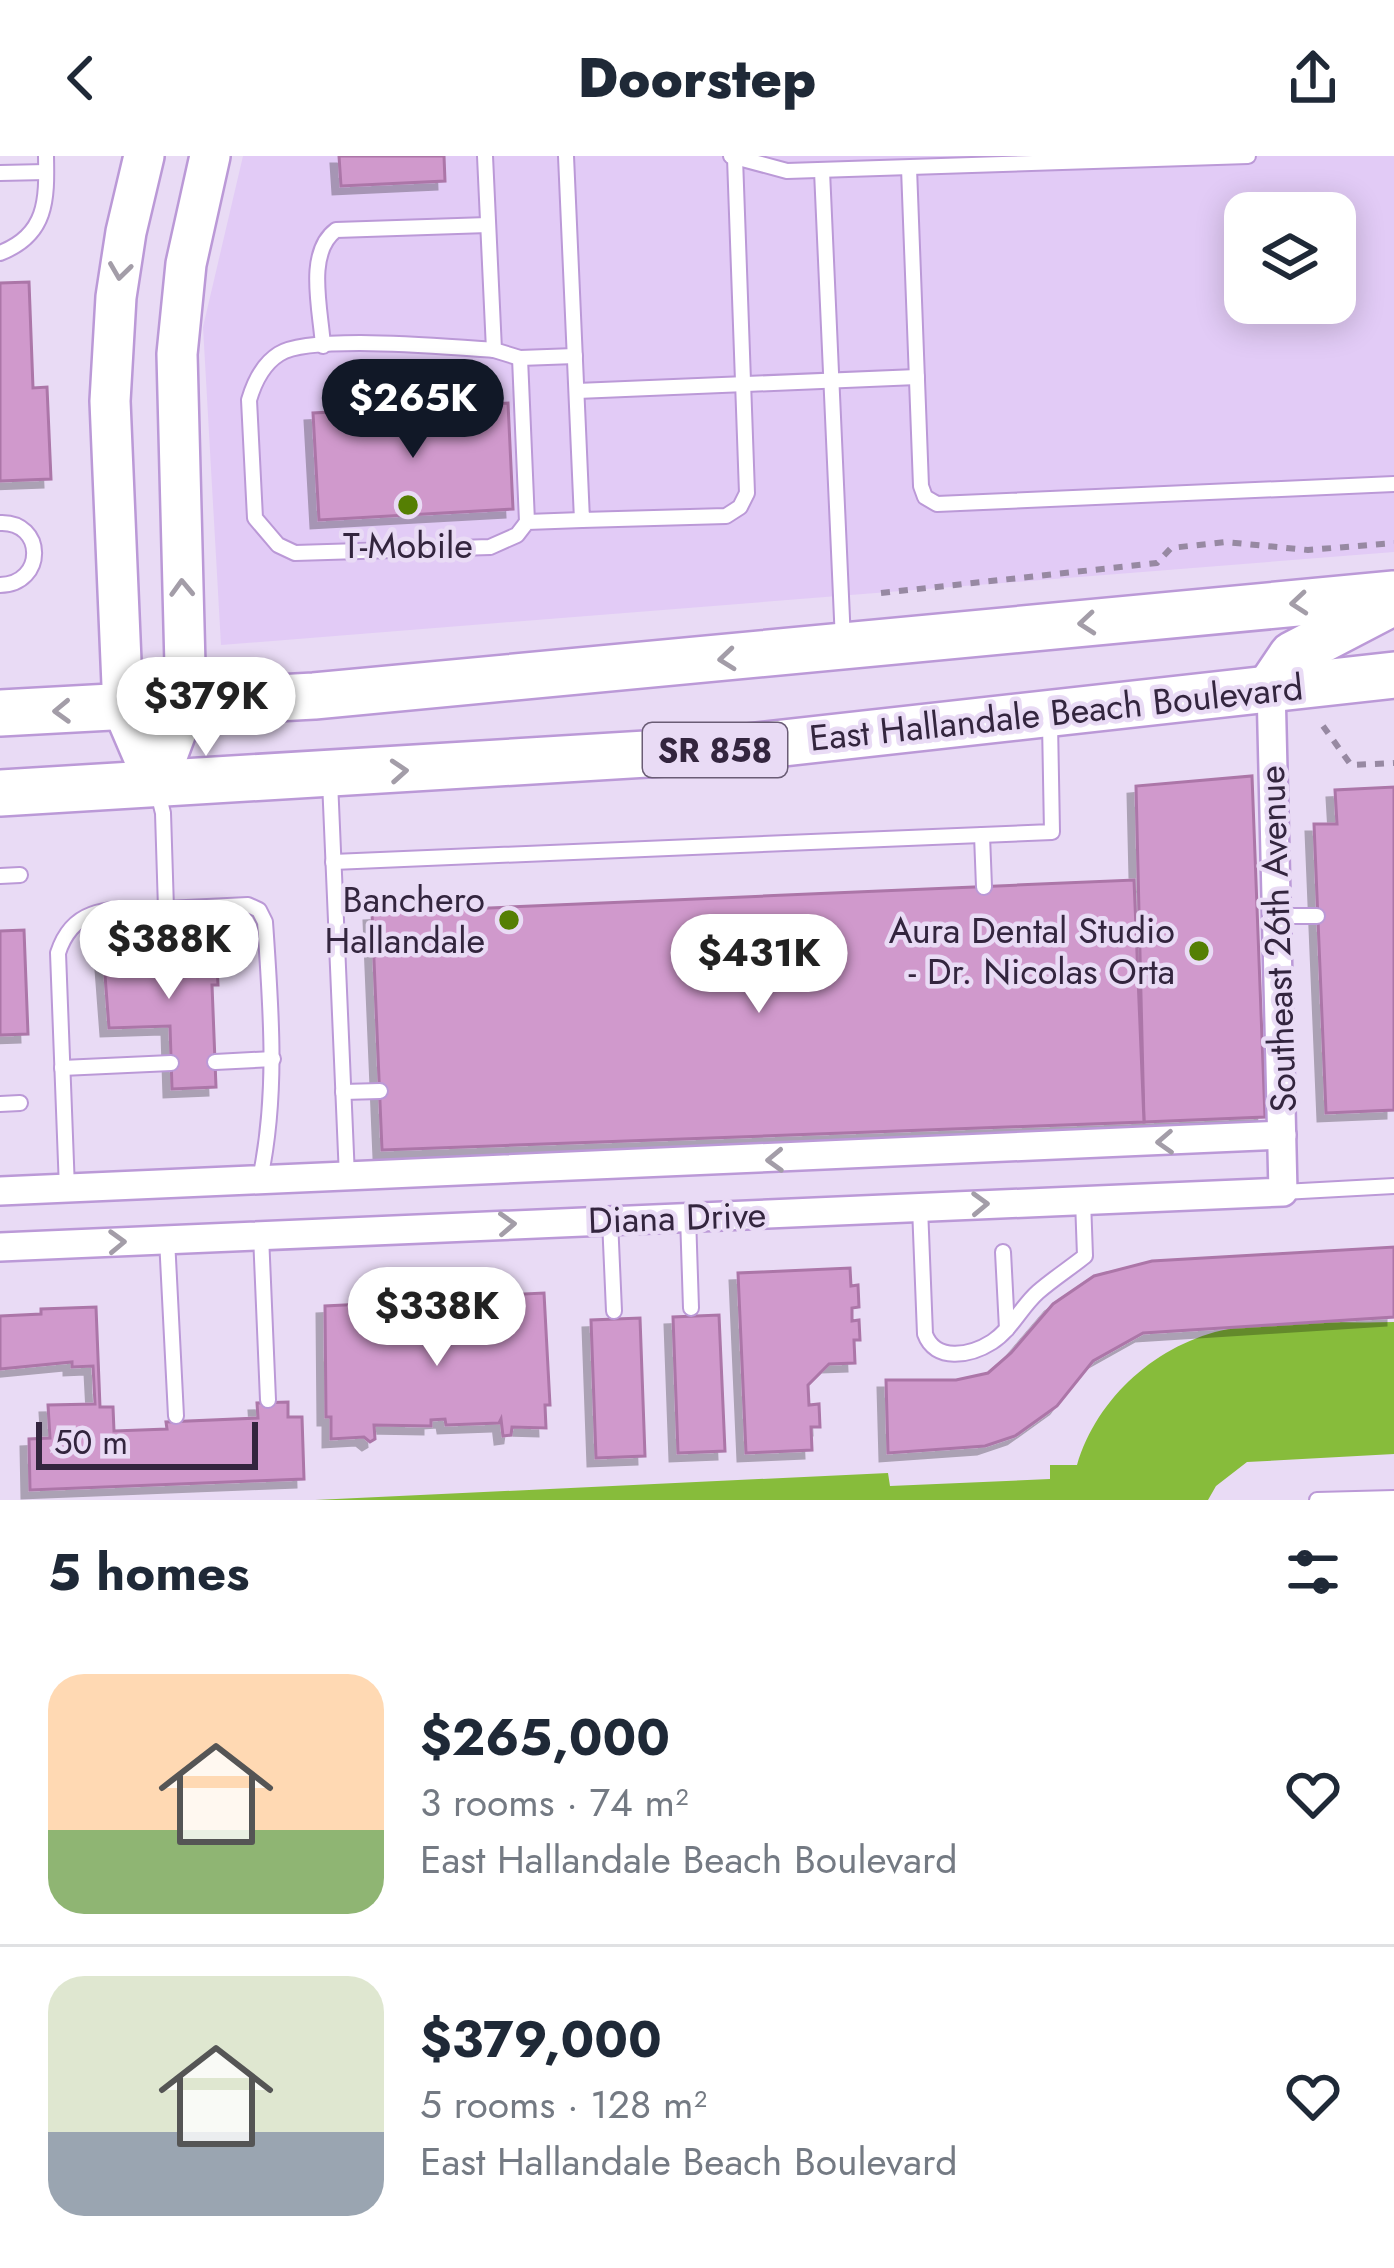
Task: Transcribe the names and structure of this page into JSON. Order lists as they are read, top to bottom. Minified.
{"streets":{"main road":["East Hallandale Beach Boulevard","SR 858"],"street":["Southeast 26th Avenue","Diana Drive"]},"crossings":[["East Hallandale Beach Boulevard","Southeast 26th Avenue"],["Southeast 26th Avenue","Diana Drive"]],"places":["T-Mobile","Banchero Hallandale","Aura Dental Studio - Dr. Nicolas Orta"],"scale_bar":"50 m","page":{"header":"Doorstep","price":["$265K","$379K","$388K","$431K","$338K"],"scale":"50 m","heading":"5 homes","list":[{"name":"$265,000","note":"3 rooms · 74 m² · East Hallandale Beach Boulevard"},{"name":"$379,000","note":"5 rooms · 128 m² · East Hallandale Beach Boulevard"}]}}
